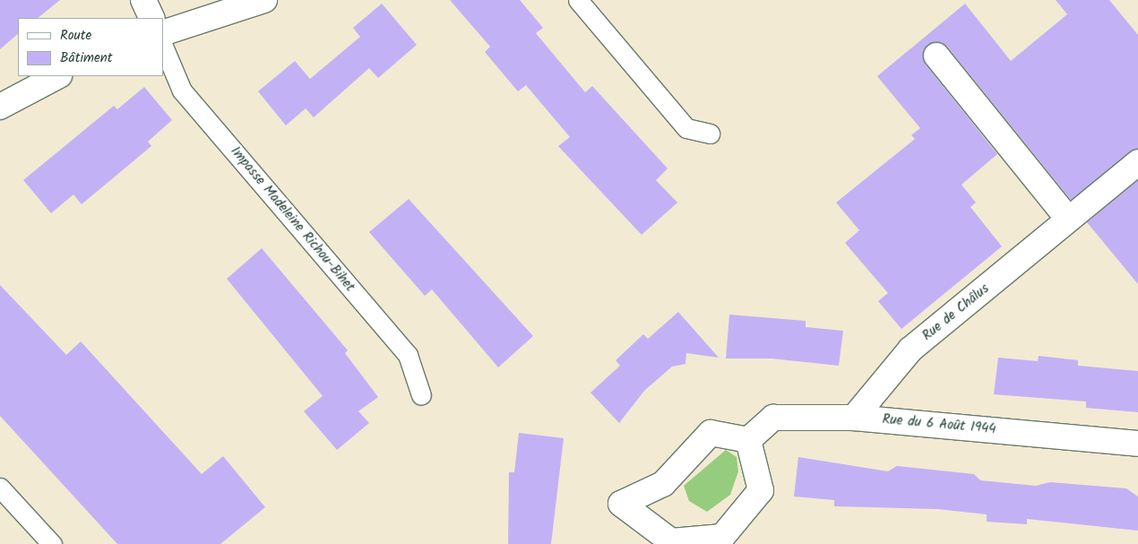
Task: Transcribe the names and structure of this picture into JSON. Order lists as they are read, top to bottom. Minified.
{"streets":{"street":["Rue de Châlus","Rue du 6 Août 1944"],"lane":["Impasse Madeleine Richou-Bihet"]},"crossings":[["Rue de Châlus","Rue du 6 Août 1944"]],"legend":["Route","Bâtiment"]}
